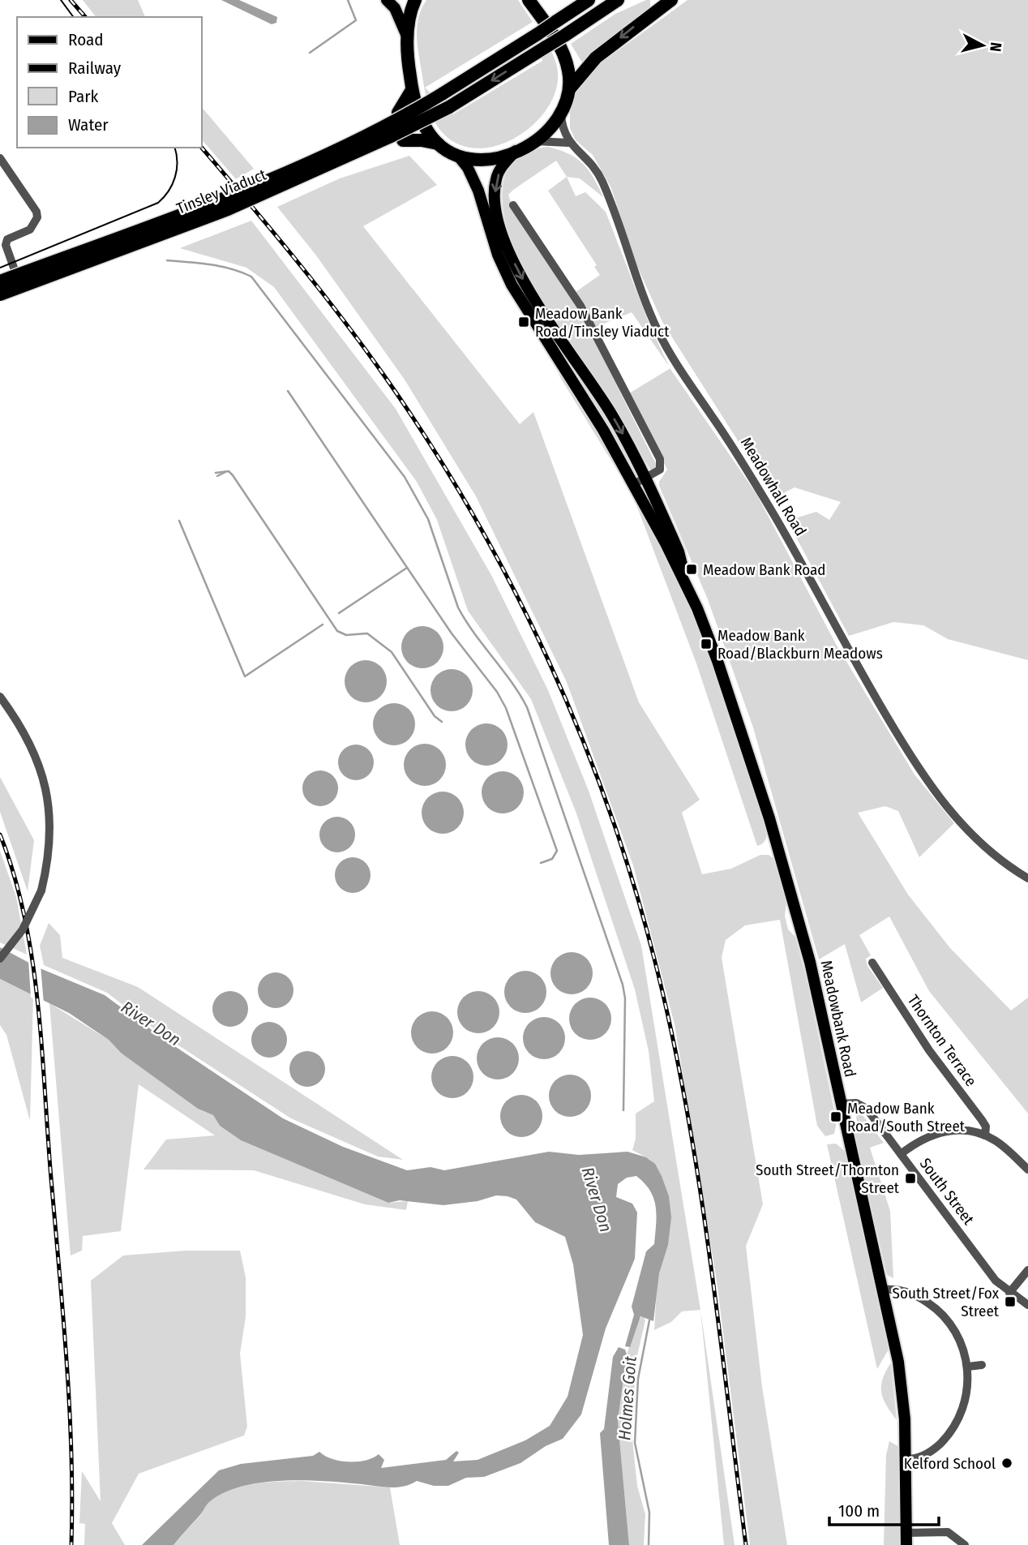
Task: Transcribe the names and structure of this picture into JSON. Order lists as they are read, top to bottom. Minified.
{"streets":{"highway":["Tinsley Viaduct"],"main road":["Meadowbank Road"],"street":["Meadowhall Road","Thornton Terrace","South Street"]},"crossings":[["Meadowbank Road","South Street"]],"water":["River Don","Holmes Goit"],"places":{"transit":["Meadow Bank Road/Tinsley Viaduct","Meadow Bank Road","Meadow Bank Road/Blackburn Meadows","Meadow Bank Road/South Street","South Street/Thornton Street","South Street/Fox Street"],"other":["Kelford School"]},"legend":["Road","Railway","Park","Water"],"scale_bar":"100 m","north":"right"}
